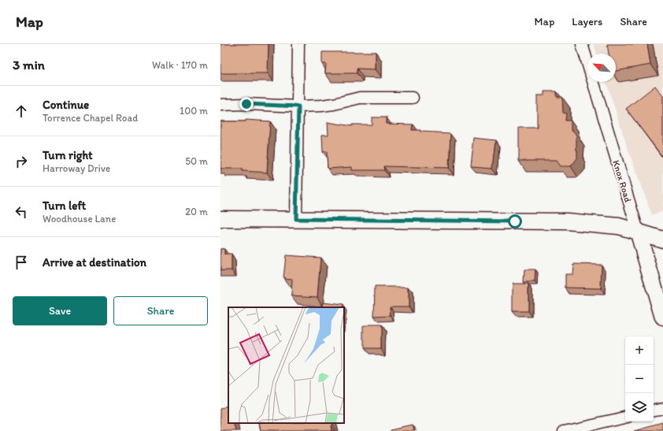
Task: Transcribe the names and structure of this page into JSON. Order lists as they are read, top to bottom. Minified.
{"streets":{"street":["Knox Road"]},"north":"top left","page":{"header":"Map","nav":["Map","Layers","Share"],"heading":["3 min","Walk · 170 m"],"list":[["Continue","Torrence Chapel Road","100 m"],["Turn right","Harroway Drive","50 m"],["Turn left","Woodhouse Lane","20 m"],"Arrive at destination"],"buttons":["Save","Share"],"map_buttons":["+","−"]}}
